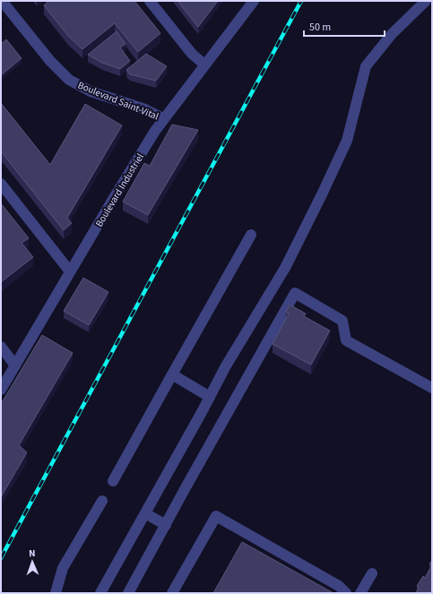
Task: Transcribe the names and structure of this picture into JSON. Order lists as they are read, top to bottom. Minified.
{"streets":{"street":["Boulevard Saint-Vital","Boulevard Industriel"]},"crossings":[["Boulevard Saint-Vital","Boulevard Industriel"]],"scale_bar":"50 m","north":"top"}
